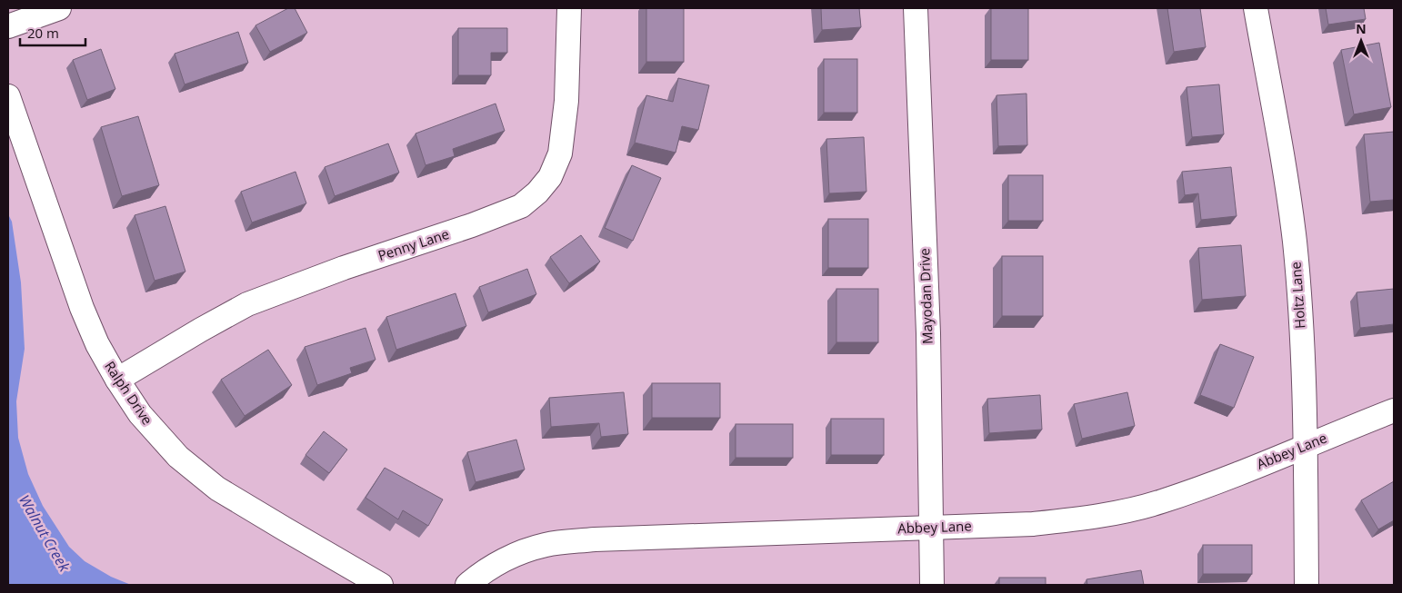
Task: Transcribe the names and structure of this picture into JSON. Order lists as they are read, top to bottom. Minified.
{"streets":{"street":["Penny Lane","Holtz Lane","Mayodan Drive","Ralph Drive","Abbey Lane"]},"crossings":[["Penny Lane","Ralph Drive"],["Holtz Lane","Abbey Lane"],["Mayodan Drive","Abbey Lane"]],"water":["Walnut Creek"],"scale_bar":"20 m","north":"top"}
